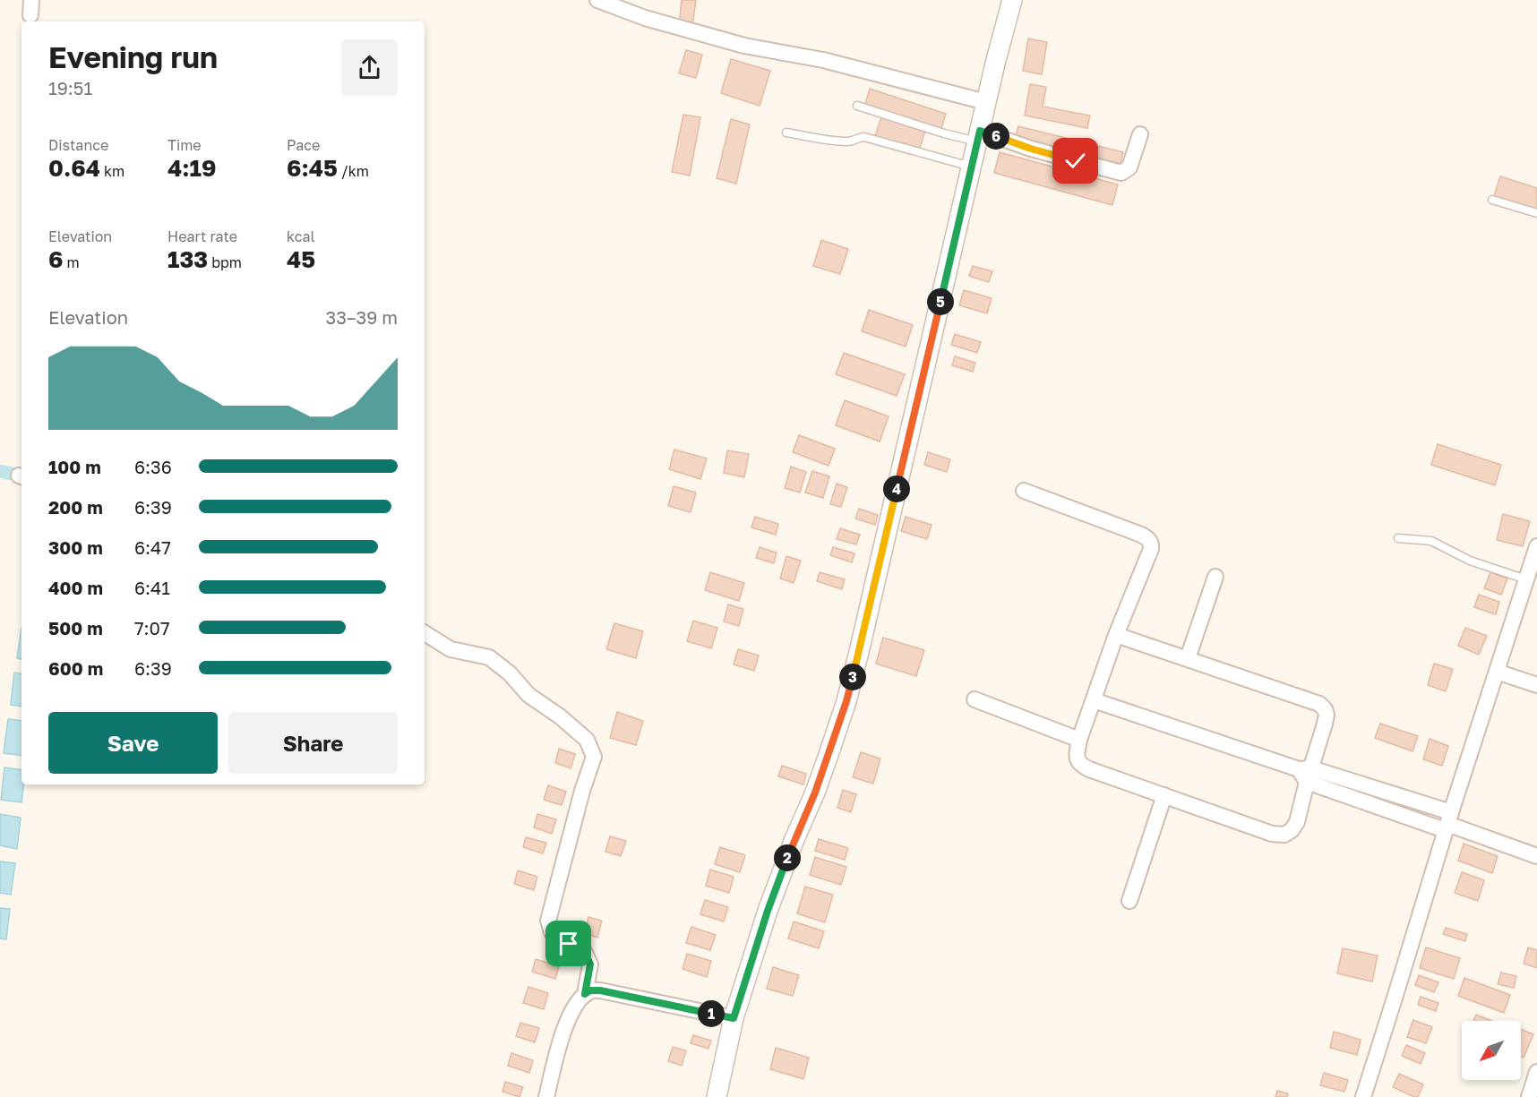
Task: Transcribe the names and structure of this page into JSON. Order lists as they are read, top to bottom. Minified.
{"north":"bottom left","page":{"heading":["Evening run","19:51"],"stats":[["Distance","0.64 km"],["Time","4:19"],["Pace","6:45 /km"],["Elevation","6 m"],["Heart rate","133 bpm"],["kcal","45"]],"pins":["6","5","4","3","2","1"],"chart":["Elevation","33–39 m"],"list":[{"name":"100 m","note":"6:36"},{"name":"200 m","note":"6:39"},{"name":"300 m","note":"6:47"},{"name":"400 m","note":"6:41"},{"name":"500 m","note":"7:07"},{"name":"600 m","note":"6:39"}],"buttons":["Save","Share"]}}
